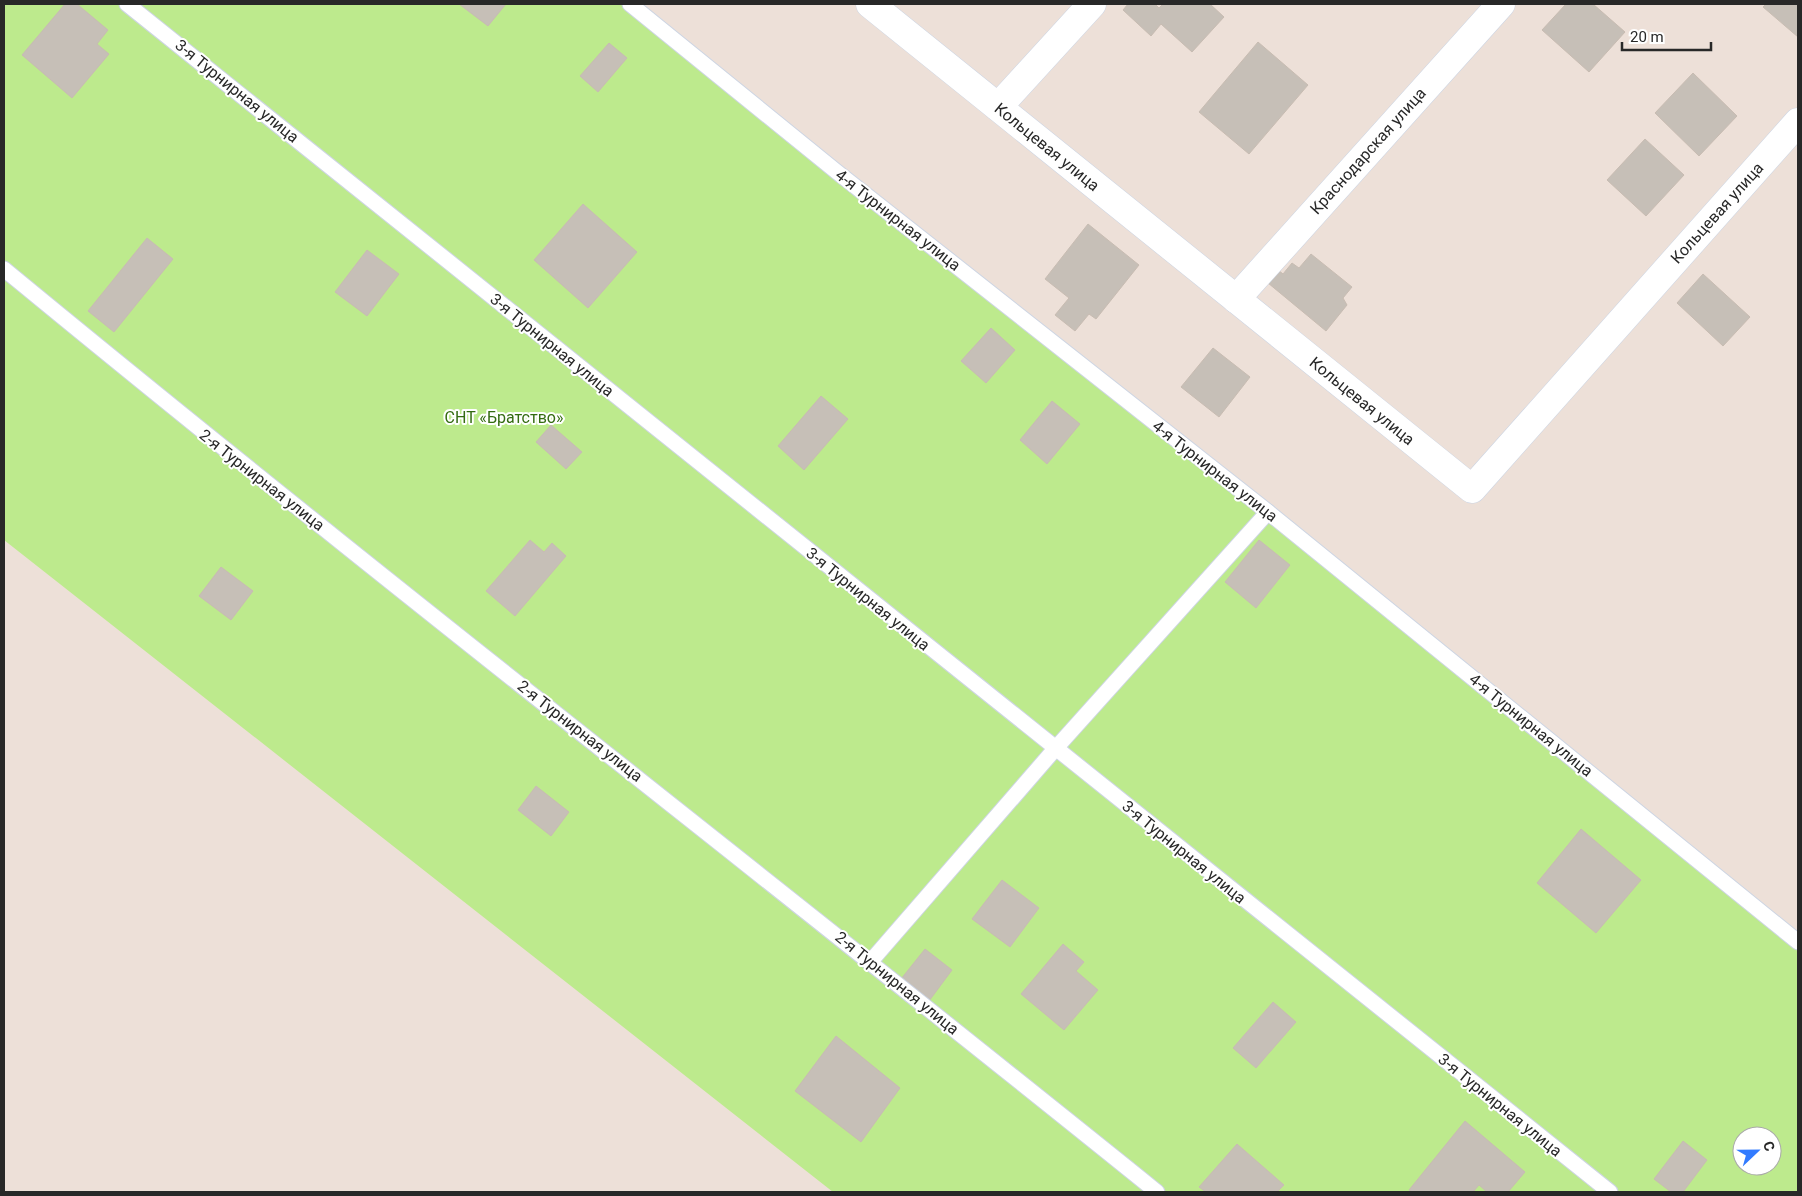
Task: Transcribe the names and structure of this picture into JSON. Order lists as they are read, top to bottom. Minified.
{"streets":{"street":["Кольцевая улица","Краснодарская улица"],"lane":["3-я Турнирная улица","4-я Турнирная улица","2-я Турнирная улица"]},"crossings":[["Кольцевая улица","Краснодарская улица"]],"parks":["СНТ «Братство»"],"scale_bar":"20 m","north":"right"}
